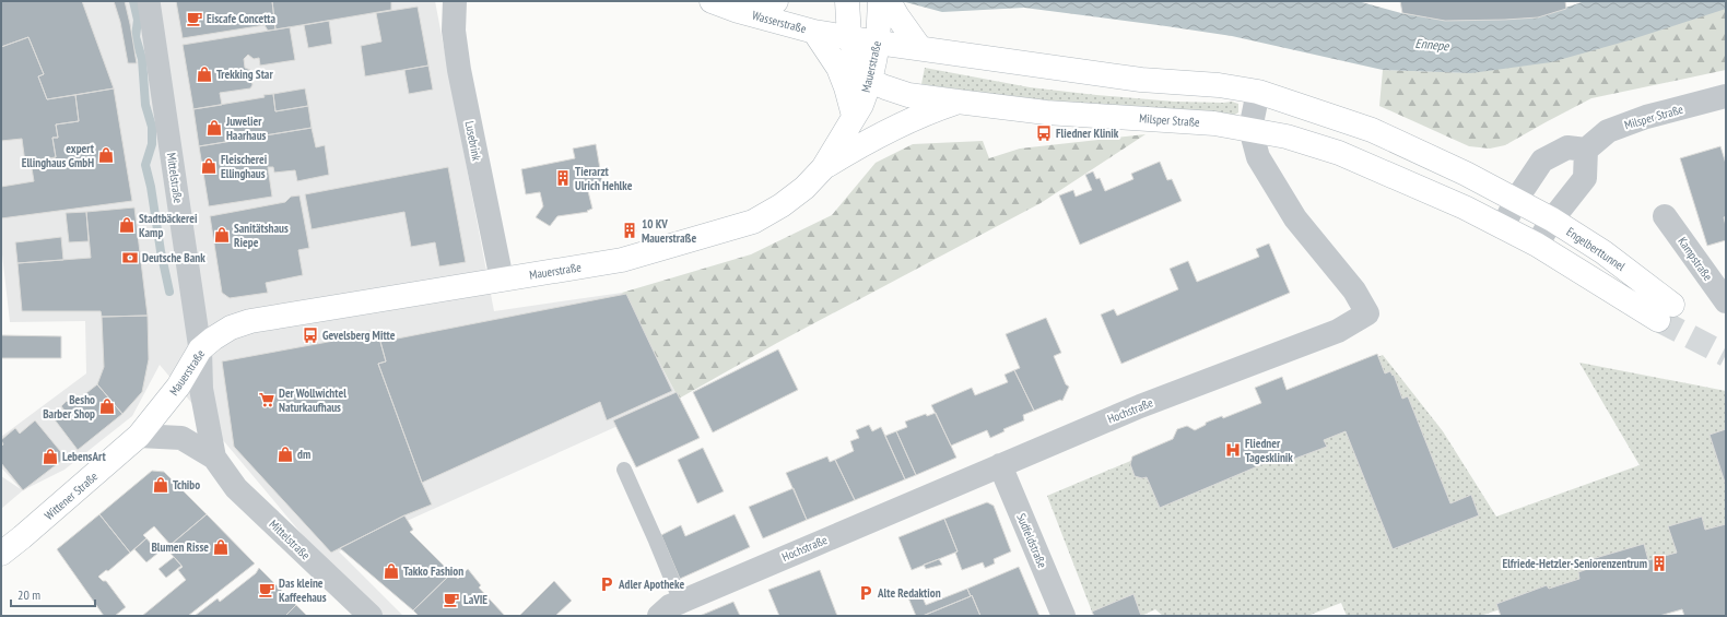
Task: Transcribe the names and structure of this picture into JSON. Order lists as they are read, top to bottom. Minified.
{"streets":{"main road":["Wasserstraße","Mauerstraße","Milsper Straße","Engelberttunnel","Wittener Straße"],"street":["Lusebrink","Mittelstraße","Kampstraße","Hochstraße","Sudfeldstraße"]},"crossings":[["Mauerstraße","Milsper Straße"],["Mauerstraße","Lusebrink"],["Mauerstraße","Mittelstraße"],["Mauerstraße","Wittener Straße"],["Milsper Straße","Engelberttunnel"],["Milsper Straße","Hochstraße"],["Mittelstraße","Wittener Straße"],["Hochstraße","Sudfeldstraße"]],"water":["Ennepe"],"places":{"cafe":["Eiscafe Concetta","Das kleine Kaffeehaus","LaVIE"],"shop":["Trekking Star","Juwelier Haarhaus","expert Ellinghaus GmbH","Fleischerei Ellinghaus","Stadtbäckerei Kamp","Sanitätshaus Riepe","Besho Barber Shop","dm","LebensArt","Tchibo","Blumen Risse","Takko Fashion"],"bus stop":["Fliedner Klinik","Gevelsberg Mitte"],"building":["Tierarzt Ulrich Hehlke","10 KV Mauerstraße","Elfriede-Hetzler-Seniorenzentrum"],"bank":["Deutsche Bank"],"supermarket":["Der Wollwichtel Naturkaufhaus"],"hospital":["Fliedner Tagesklinik"],"parking":["Adler Apotheke","Alte Redaktion"]},"scale_bar":"20 m"}
